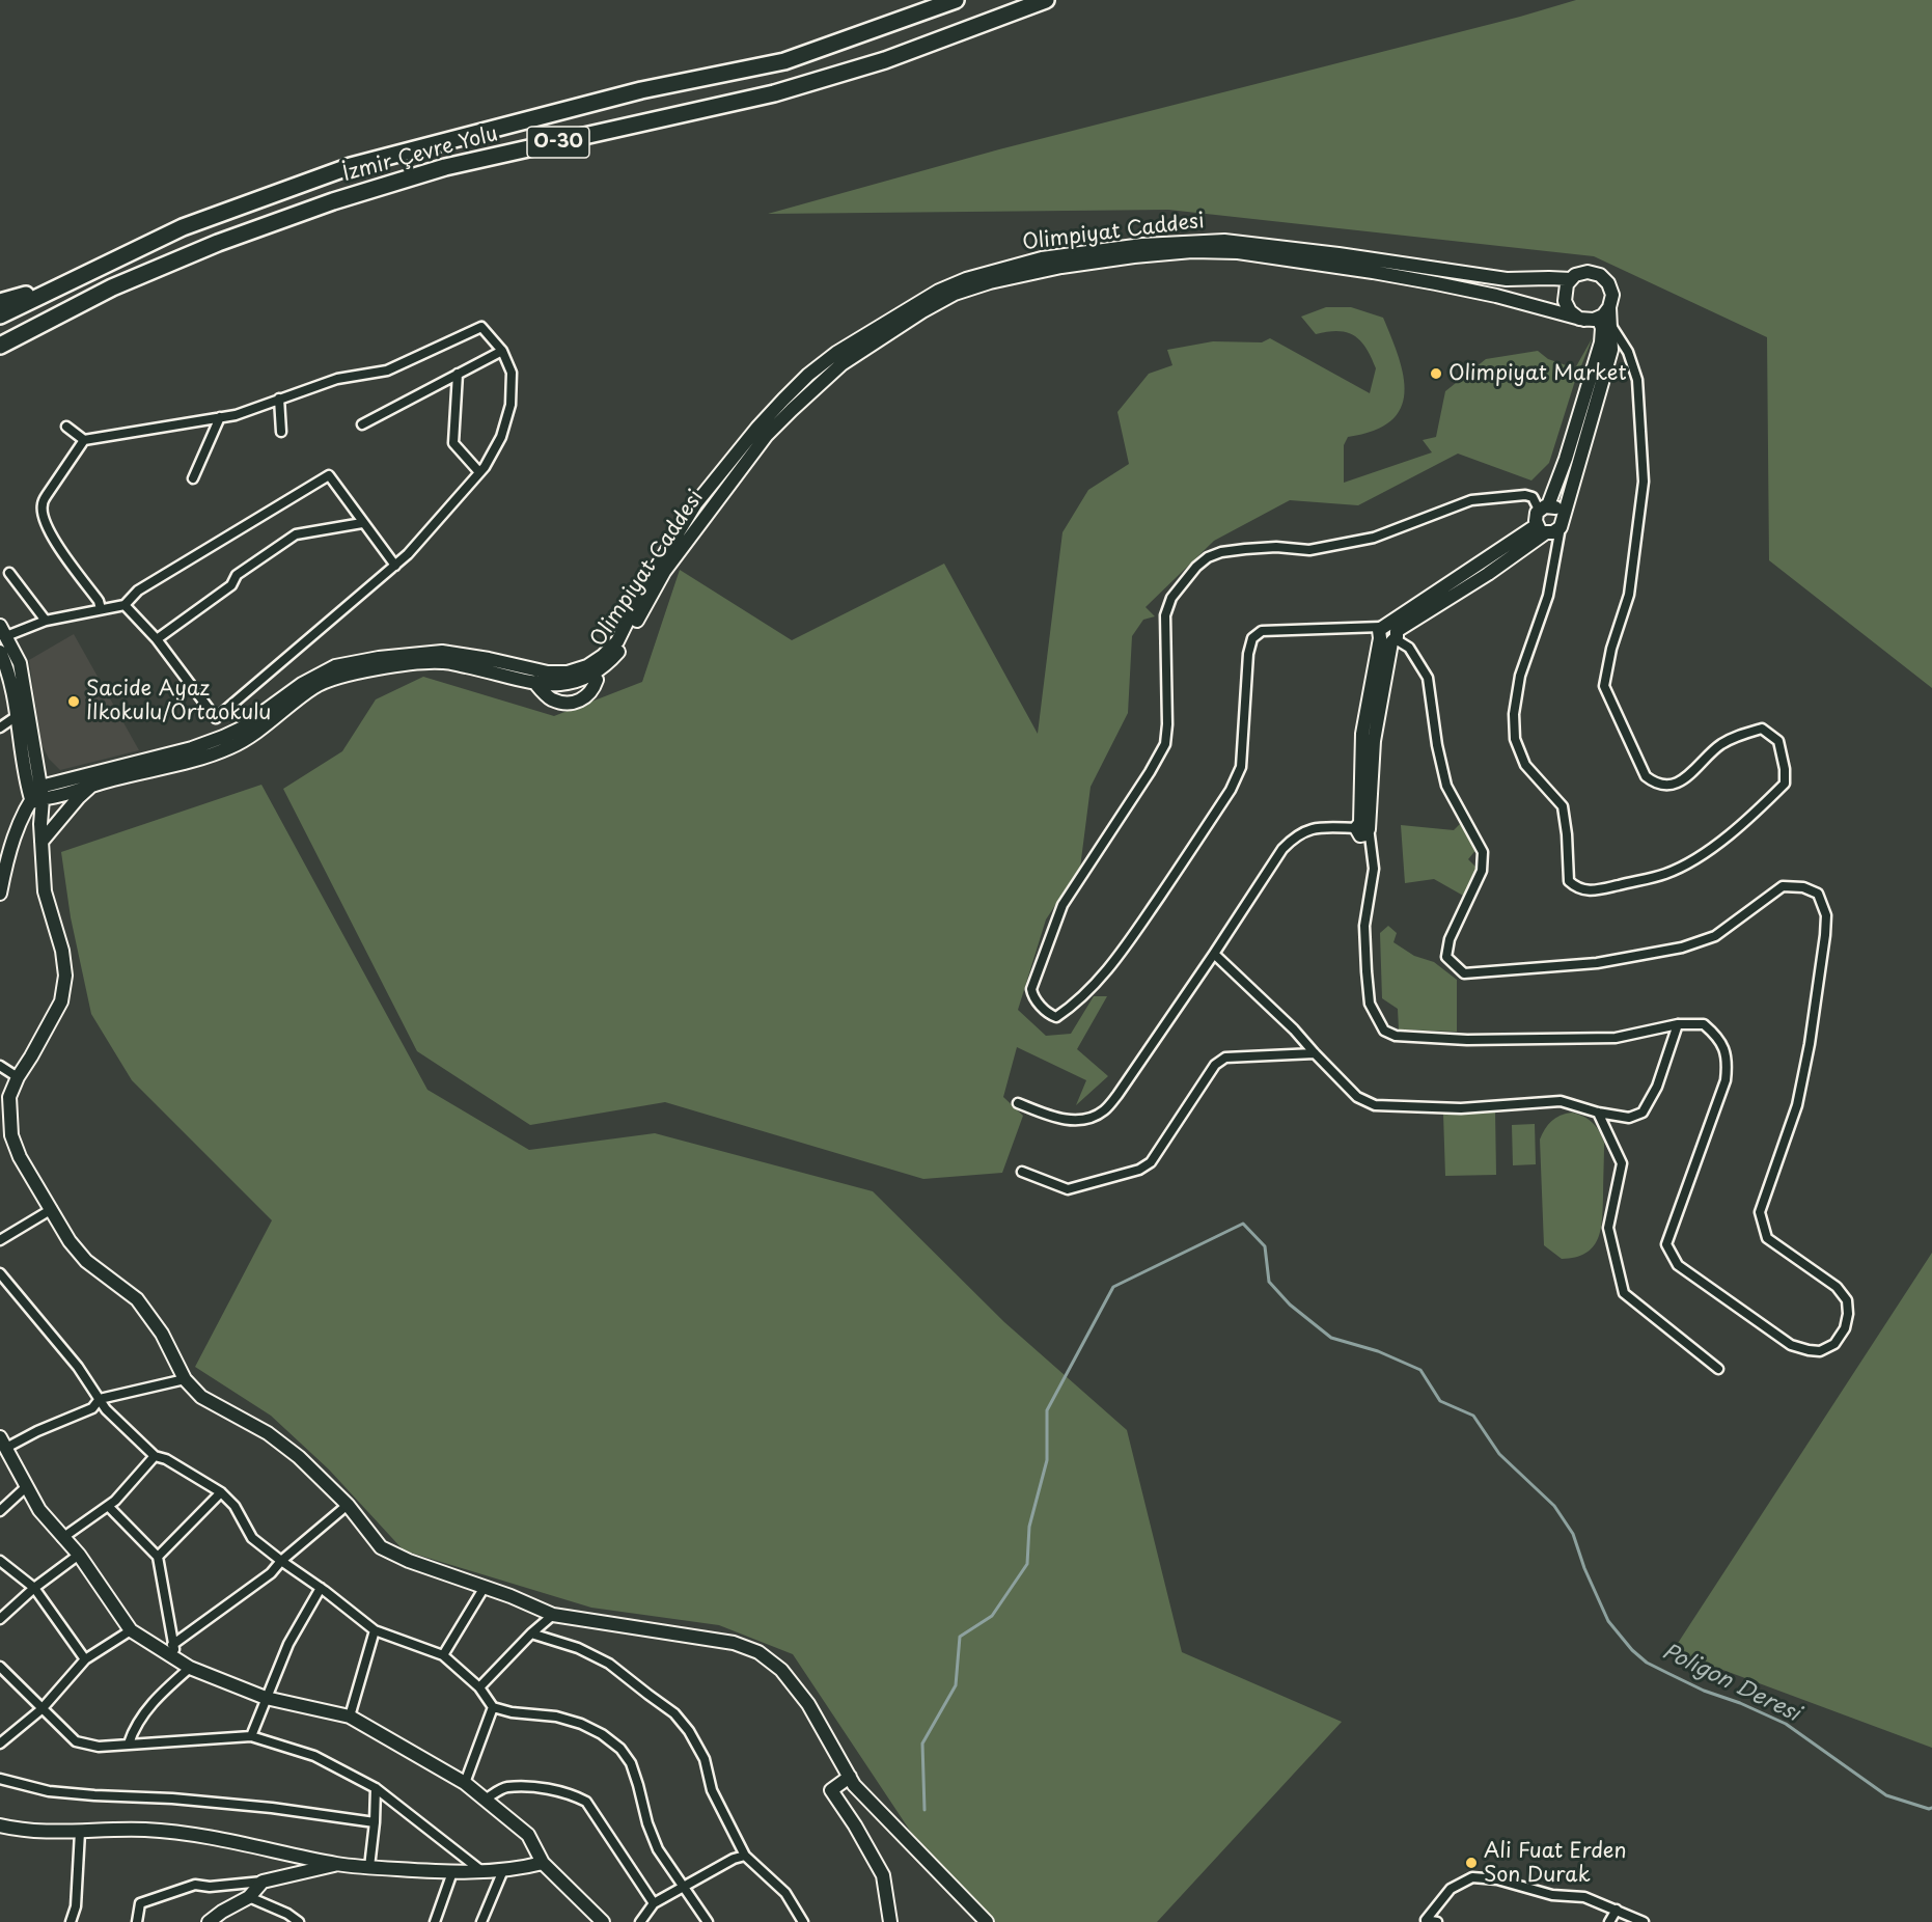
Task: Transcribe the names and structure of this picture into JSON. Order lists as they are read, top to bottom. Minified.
{"streets":{"highway":["O-30","İzmir Çevre Yolu"],"street":["Olimpiyat Caddesi"]},"water":["Poligon Deresi"],"places":["Olimpiyat Market","Sacide Ayaz İlkokulu/Ortaokulu","Ali Fuat Erden Son Durak"]}
